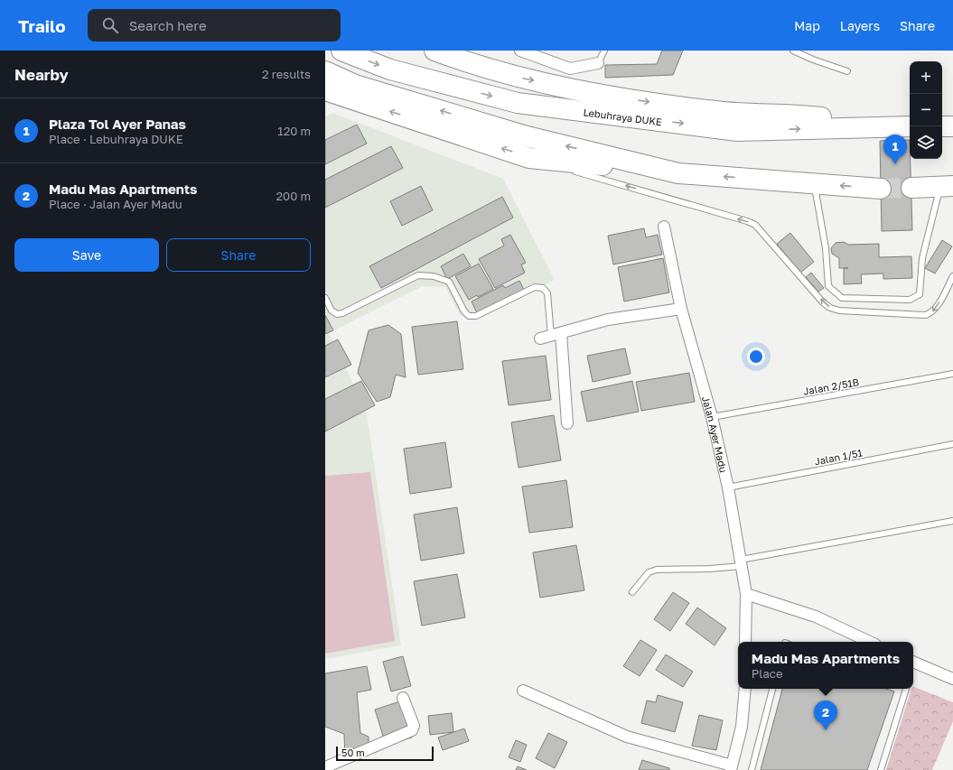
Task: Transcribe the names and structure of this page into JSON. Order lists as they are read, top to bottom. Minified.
{"streets":{"highway":["Lebuhraya DUKE"],"street":["Jalan Ayer Madu"],"lane":["Jalan 2/51B","Jalan 1/51"]},"crossings":[["Jalan 2/51B","Jalan Ayer Madu"],["Jalan Ayer Madu","Jalan 1/51"]],"scale_bar":"50 m","page":{"header":"Trailo","search":"Search here","nav":["Map","Layers","Share"],"heading":["Nearby","2 results"],"map_buttons":["+","−"],"list":[{"mark":"1","name":"Plaza Tol Ayer Panas","note":"Place · Lebuhraya DUKE","value":"120 m"},{"mark":"2","name":"Madu Mas Apartments","note":"Place · Jalan Ayer Madu","value":"200 m"}],"pins":["1","2"],"buttons":["Save","Share"],"popup":["Madu Mas Apartments","Place"],"scale":"50 m"}}
